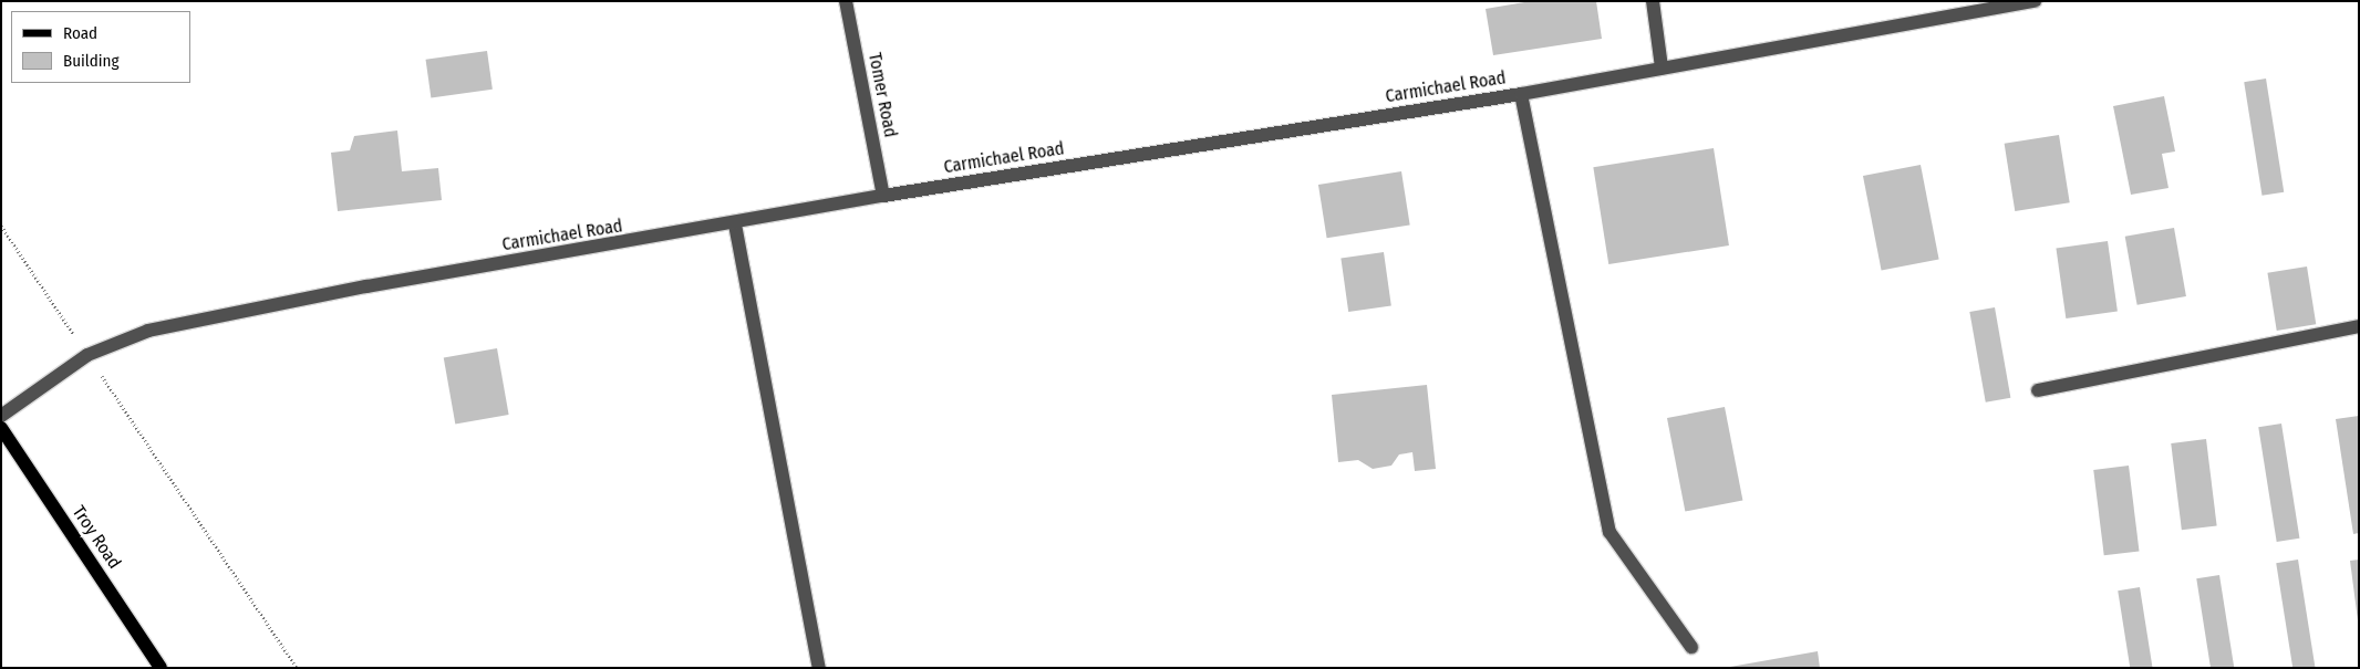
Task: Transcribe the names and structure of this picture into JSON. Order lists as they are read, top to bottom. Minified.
{"streets":{"main road":["Troy Road"],"street":["Carmichael Road","Tomer Road"]},"crossings":[["Carmichael Road","Tomer Road"]],"legend":["Road","Building"]}
